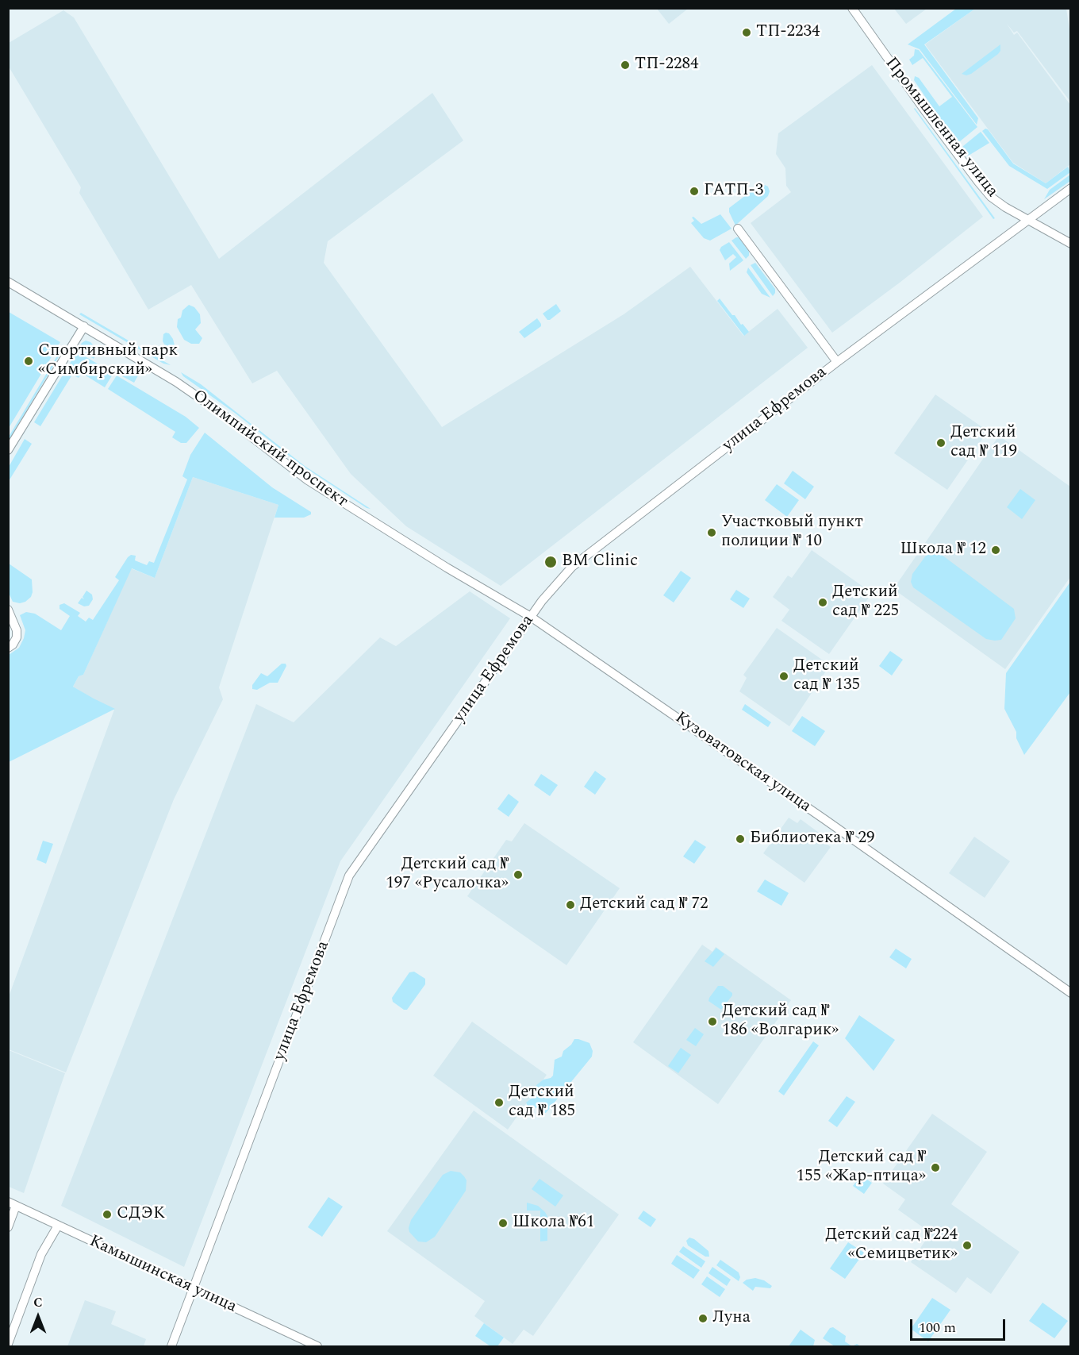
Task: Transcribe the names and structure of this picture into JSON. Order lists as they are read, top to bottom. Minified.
{"streets":{"street":["Промышленная улица","улица Ефремова","Олимпийский проспект","Кузоватовская улица","Камышинская улица"]},"crossings":[["Промышленная улица","улица Ефремова"],["улица Ефремова","Олимпийский проспект"],["улица Ефремова","Кузоватовская улица"],["улица Ефремова","Камышинская улица"],["Олимпийский проспект","Кузоватовская улица"]],"places":["ТП-2234","ТП-2284","ГАТП-3","Спортивный парк «Симбирский»","Детский сад № 119","Участковый пункт полиции № 10","Школа № 12","BM Clinic","Детский сад № 225","Детский сад № 135","Библиотека № 29","Детский сад № 197 «Русалочка»","Детский сад № 72","Детский сад № 186 «Волгарик»","Детский сад № 185","Детский сад № 155 «Жар-птица»","СДЭК","Школа №61","Детский сад №224 «Семицветик»","Луна"],"scale_bar":"100 m","north":"top"}
